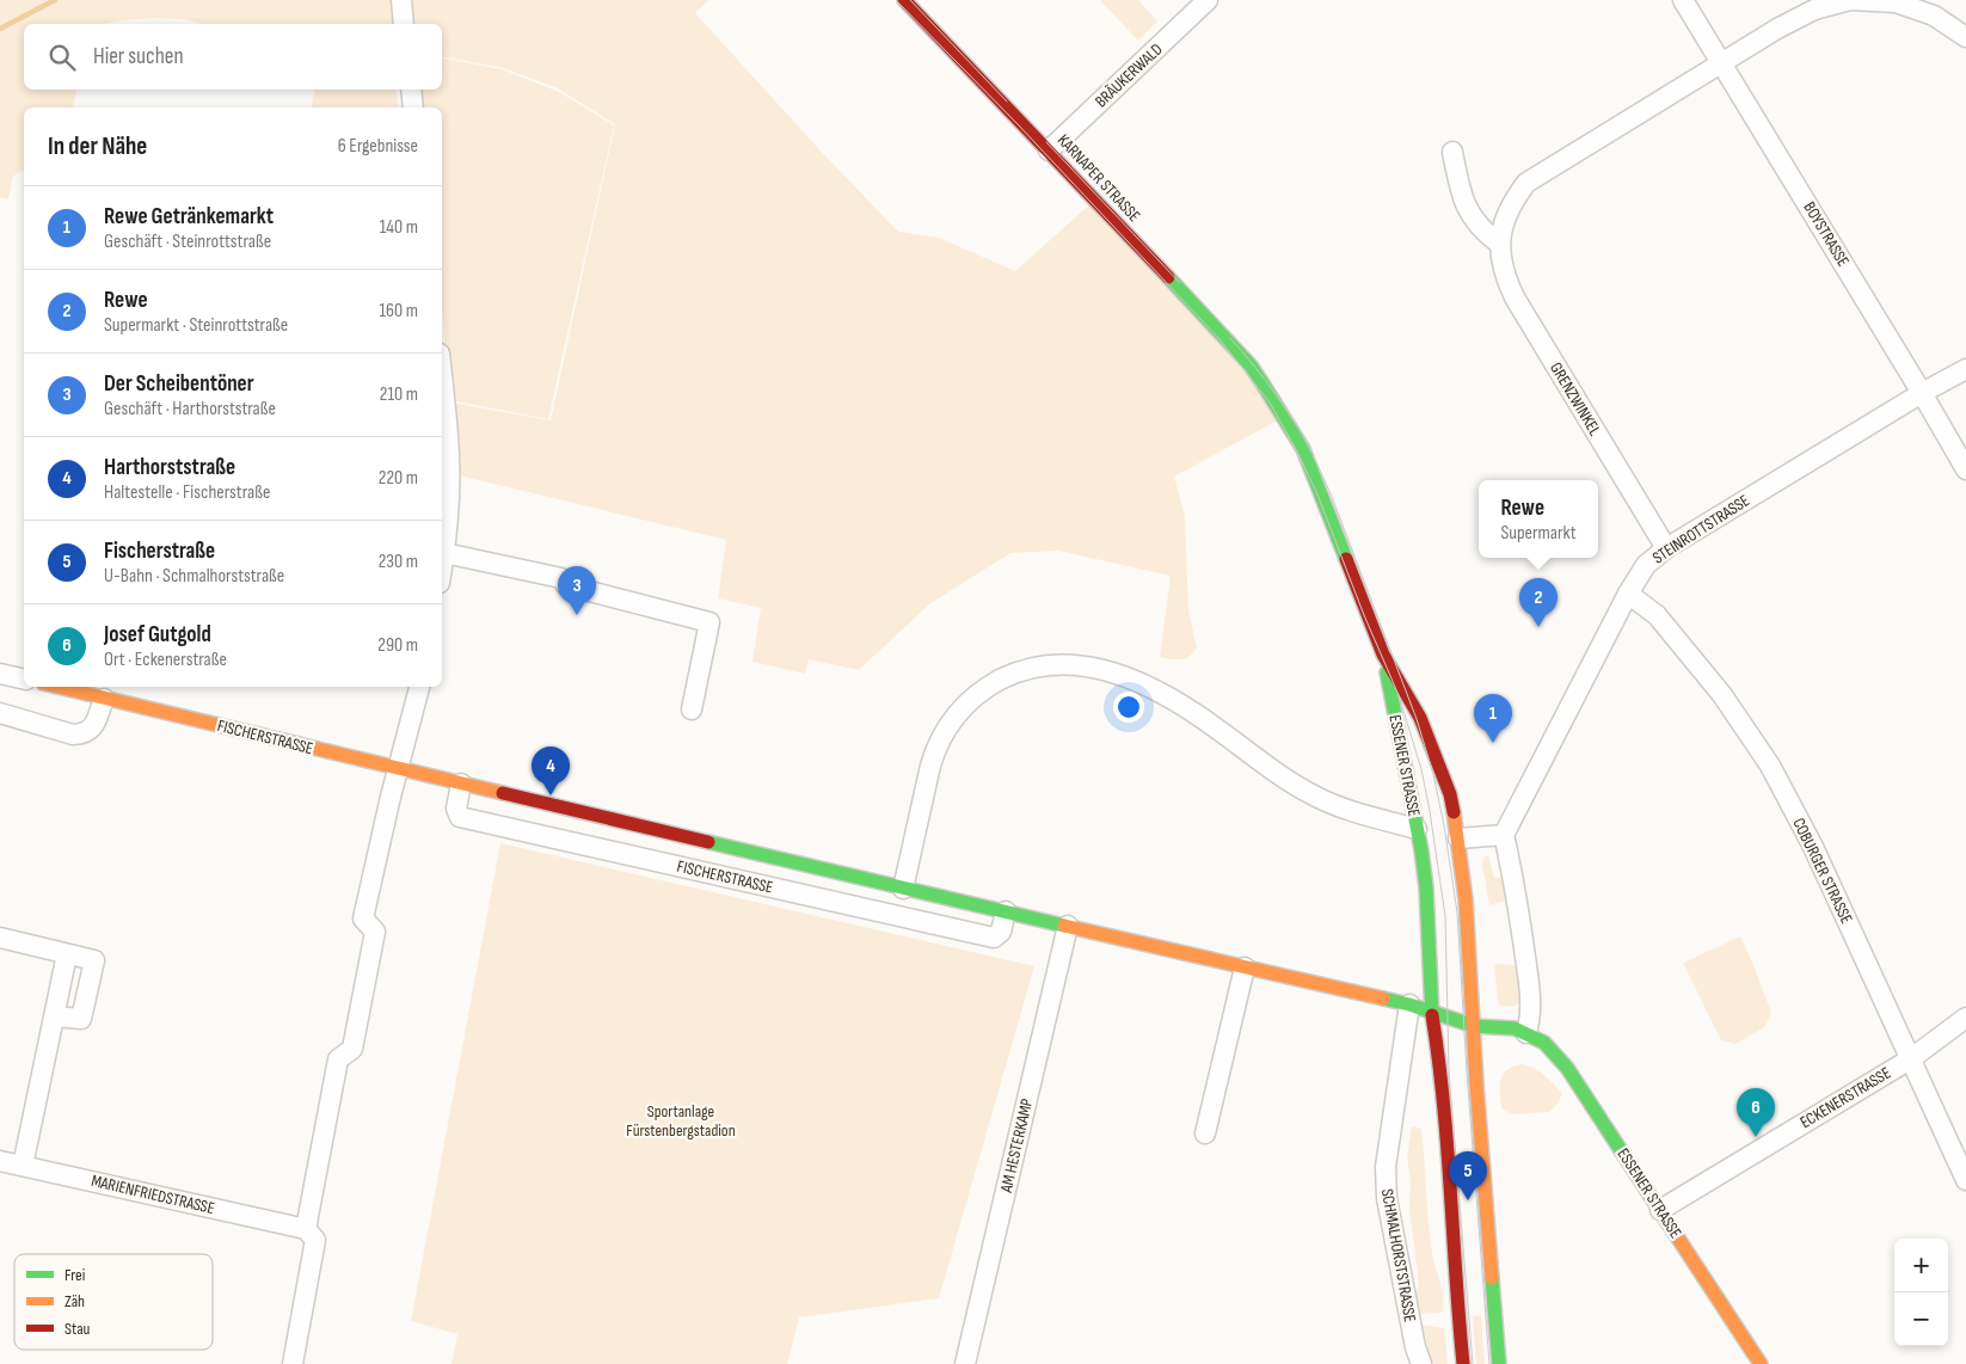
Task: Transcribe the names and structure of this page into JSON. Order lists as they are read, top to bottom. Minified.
{"streets":{"main road":["KARNAPER STRASSE","FISCHERSTRASSE","ESSENER STRASSE"],"street":["BRÄUKERWALD","BOYSTRASSE","GRENZWINKEL","STEINROTTSTRASSE","COBURGER STRASSE","ECKENERSTRASSE","AM HESTERKAMP","MARIENFRIEDSTRASSE","SCHMALHORSTSTRASSE"]},"crossings":[["BRÄUKERWALD","KARNAPER STRASSE"],["KARNAPER STRASSE","ESSENER STRASSE"],["BOYSTRASSE","GRENZWINKEL"],["BOYSTRASSE","STEINROTTSTRASSE"],["GRENZWINKEL","STEINROTTSTRASSE"],["STEINROTTSTRASSE","COBURGER STRASSE"],["FISCHERSTRASSE","ESSENER STRASSE"],["FISCHERSTRASSE","AM HESTERKAMP"],["FISCHERSTRASSE","SCHMALHORSTSTRASSE"],["ESSENER STRASSE","ECKENERSTRASSE"],["COBURGER STRASSE","ECKENERSTRASSE"]],"parks":["Sportanlage Fürstenbergstadion"],"legend":["Frei","Zäh","Stau"],"page":{"search":"Hier suchen","heading":["In der Nähe","6 Ergebnisse"],"list":[{"mark":"1","name":"Rewe Getränkemarkt","note":"Geschäft · Steinrottstraße","value":"140 m"},{"mark":"2","name":"Rewe","note":"Supermarkt · Steinrottstraße","value":"160 m"},{"mark":"3","name":"Der Scheibentöner","note":"Geschäft · Harthorststraße","value":"210 m"},{"mark":"4","name":"Harthorststraße","note":"Haltestelle · Fischerstraße","value":"220 m"},{"mark":"5","name":"Fischerstraße","note":"U-Bahn · Schmalhorststraße","value":"230 m"},{"mark":"6","name":"Josef Gutgold","note":"Ort · Eckenerstraße","value":"290 m"}],"popup":["Rewe","Supermarkt"],"pins":["3","2","1","4","6","5"],"map_buttons":["+","−"]}}
